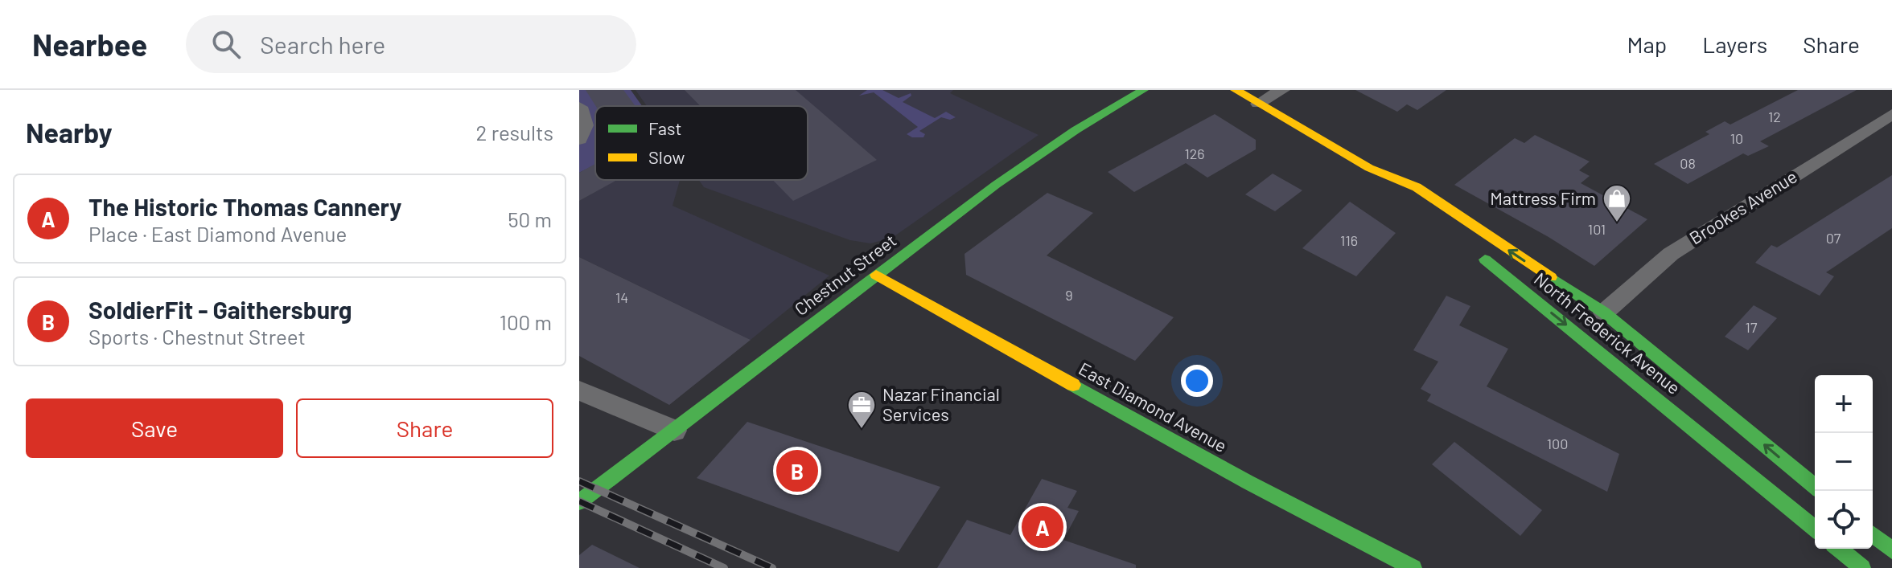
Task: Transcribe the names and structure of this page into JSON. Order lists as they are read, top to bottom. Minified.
{"streets":{"street":["Brookes Avenue","Chestnut Street","North Frederick Avenue","East Diamond Avenue"]},"crossings":[["Brookes Avenue","North Frederick Avenue"],["Chestnut Street","East Diamond Avenue"]],"places":{"shop":["Mattress Firm"],"office":["Nazar Financial Services"]},"house_numbers":["12","10","126","08","101","07","116","9","14","17","100"],"legend":["Fast","Slow"],"page":{"header":"Nearbee","search":"Search here","nav":["Map","Layers","Share"],"heading":["Nearby","2 results"],"list":[{"mark":"A","name":"The Historic Thomas Cannery","note":"Place · East Diamond Avenue","value":"50 m"},{"mark":"B","name":"SoldierFit - Gaithersburg","note":"Sports · Chestnut Street","value":"100 m"}],"map_buttons":["+","−"],"buttons":["Save","Share"],"pins":["B","A"]}}
